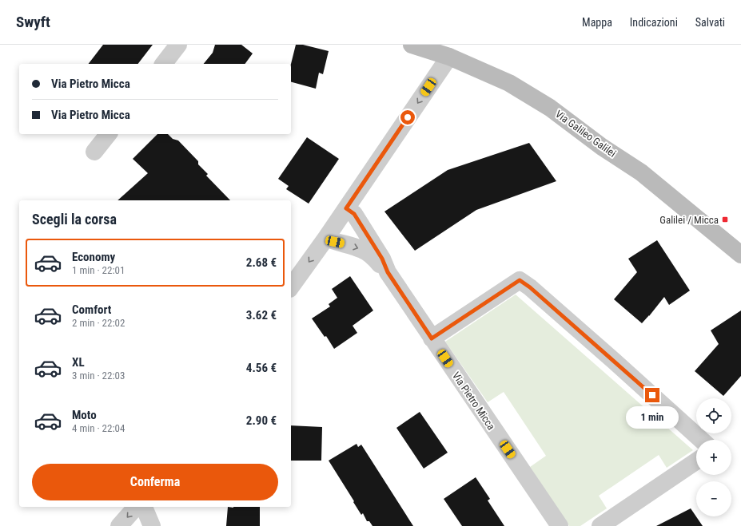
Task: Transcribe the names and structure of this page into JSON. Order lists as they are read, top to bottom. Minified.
{"streets":{"street":["Via Galileo Galilei","Via Pietro Micca"]},"places":{"transit":["Galilei / Micca"]},"page":{"header":"Swyft","nav":["Mappa","Indicazioni","Salvati"],"banner":["Via Pietro Micca","Via Pietro Micca"],"heading":"Scegli la corsa","list":[{"name":"Economy","note":"1 min · 22:01","value":"2.68 €"},{"name":"Comfort","note":"2 min · 22:02","value":"3.62 €"},{"name":"XL","note":"3 min · 22:03","value":"4.56 €"},{"name":"Moto","note":"4 min · 22:04","value":"2.90 €"}],"map_buttons":["+","−"],"bubble":"1 min","buttons":"Conferma"}}
